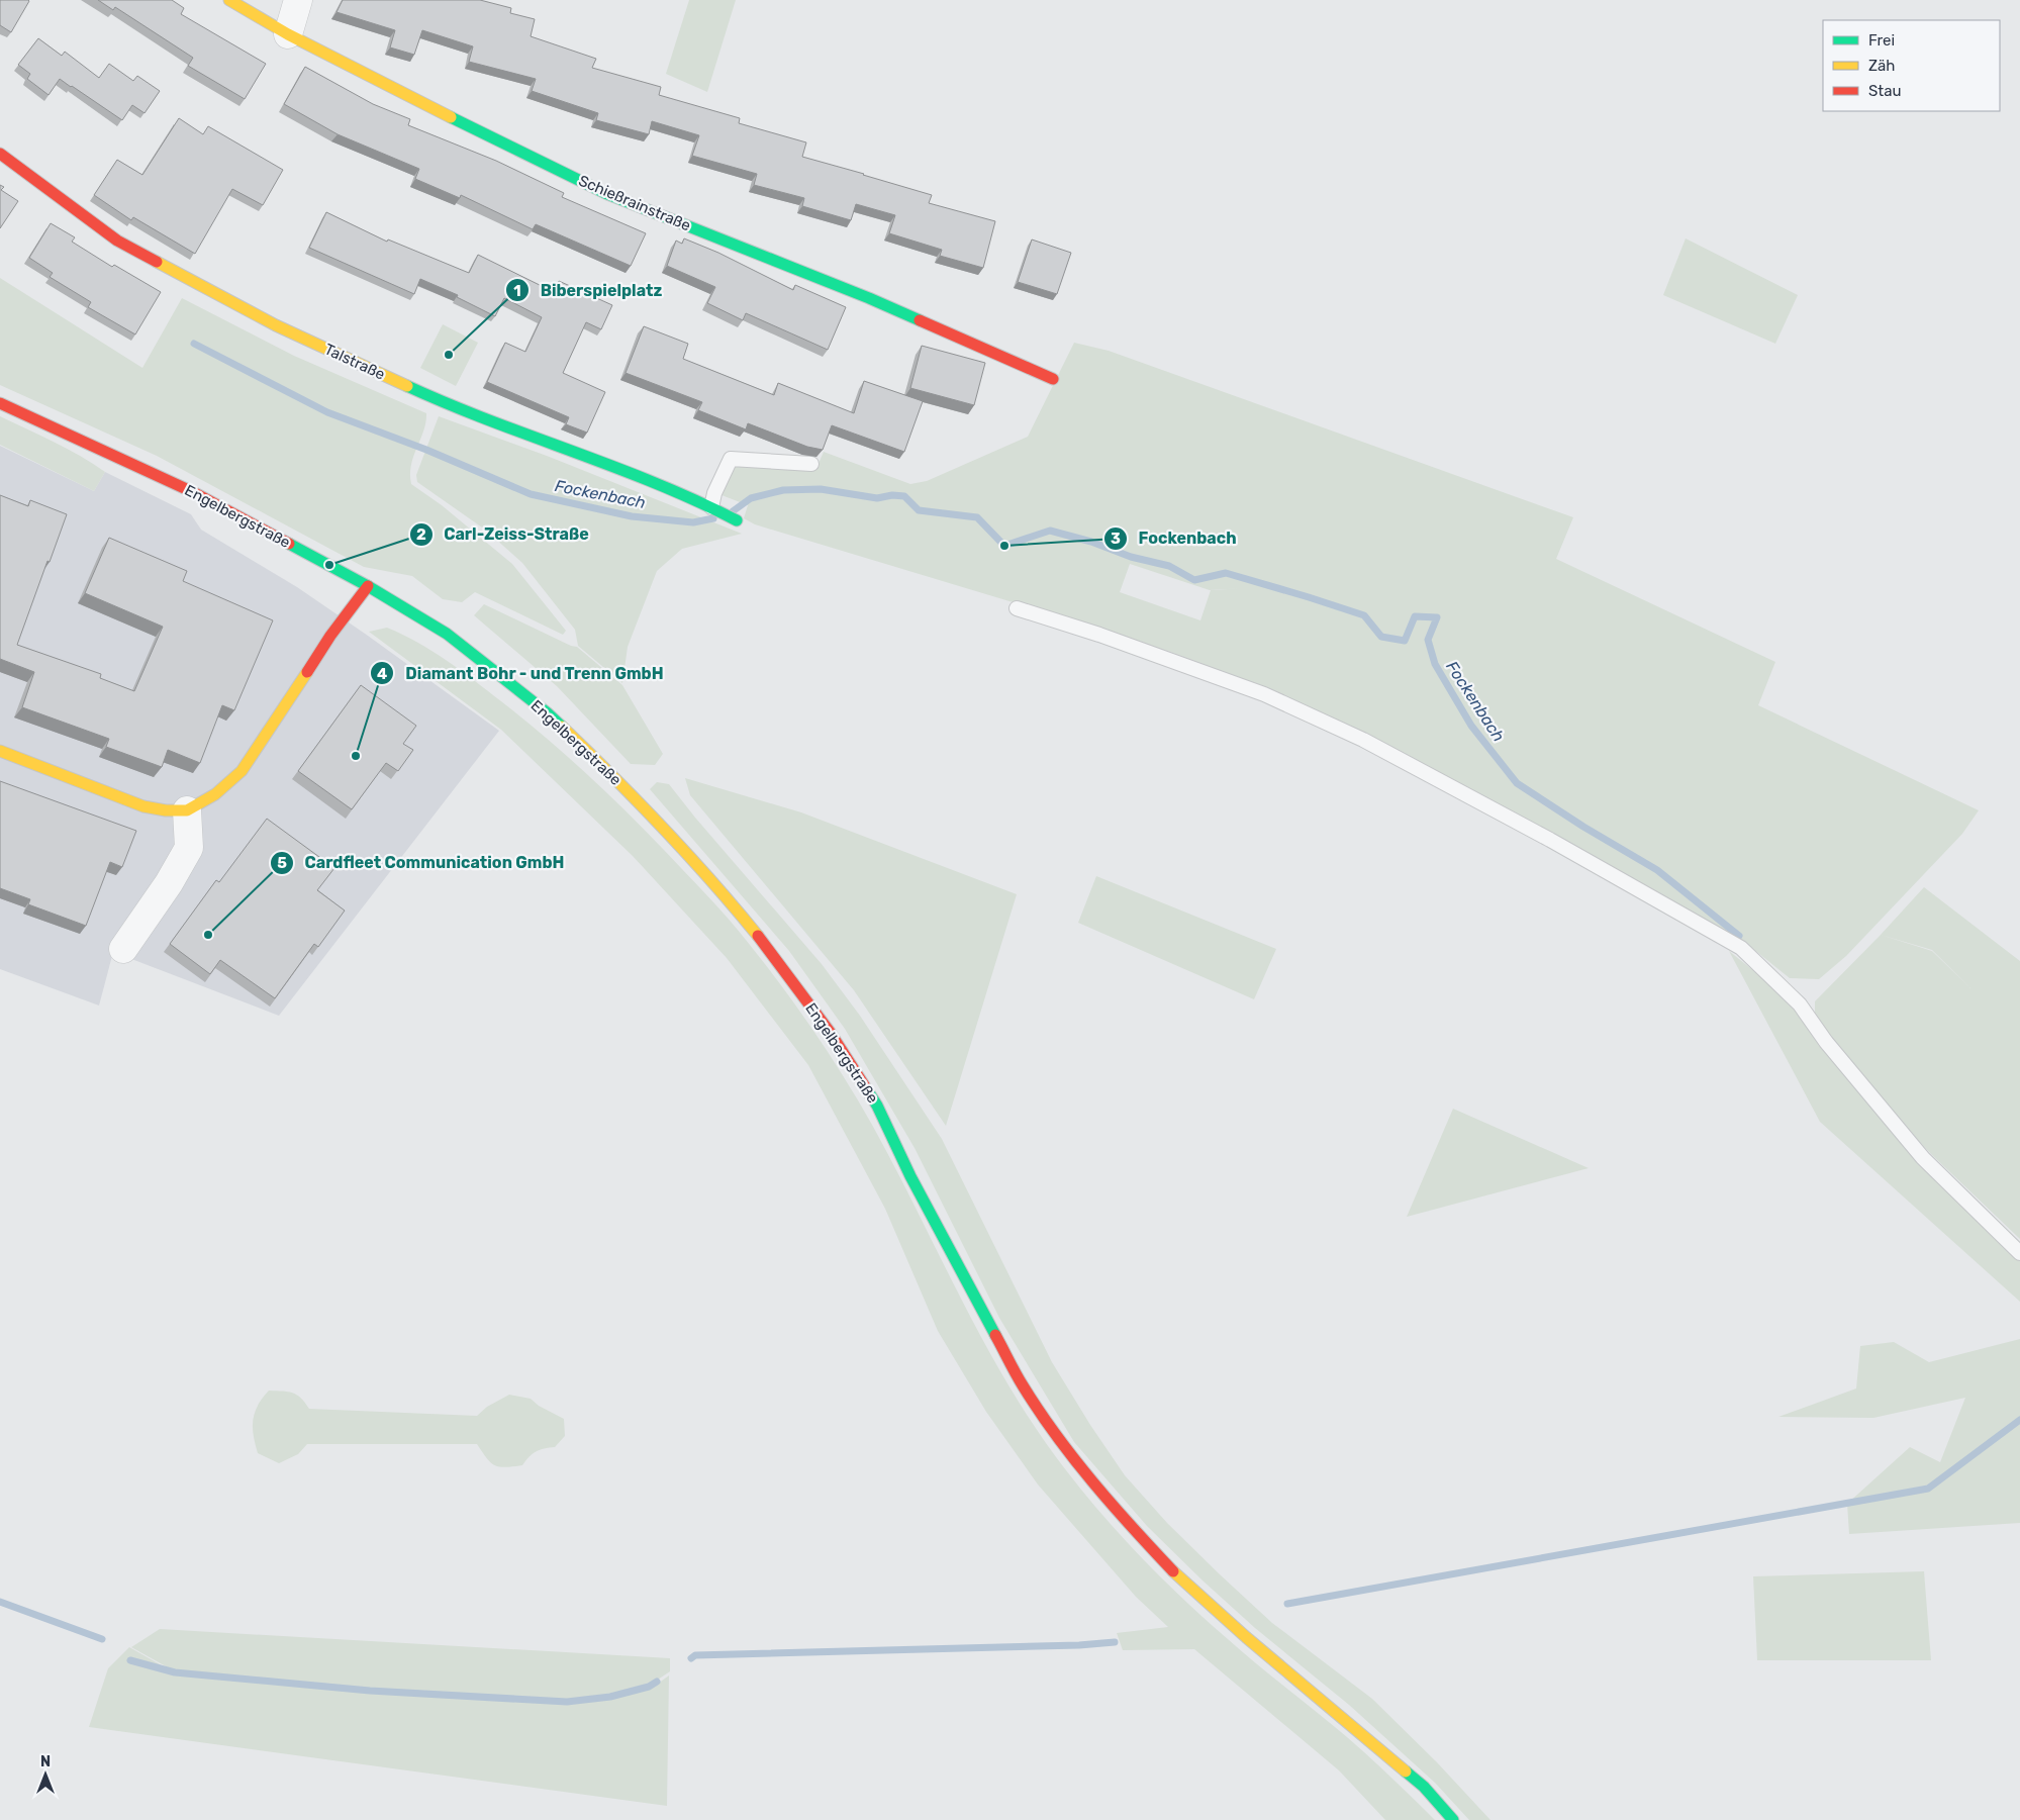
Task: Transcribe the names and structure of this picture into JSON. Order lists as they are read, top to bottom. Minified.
{"streets":{"street":["Schießrainstraße","Talstraße","Engelbergstraße"]},"water":["Fockenbach"],"places":["Biberspielplatz","Fockenbach","Carl-Zeiss-Straße","Diamant Bohr - und Trenn GmbH","Cardfleet Communication GmbH"],"legend":["Frei","Zäh","Stau"],"north":"top"}
